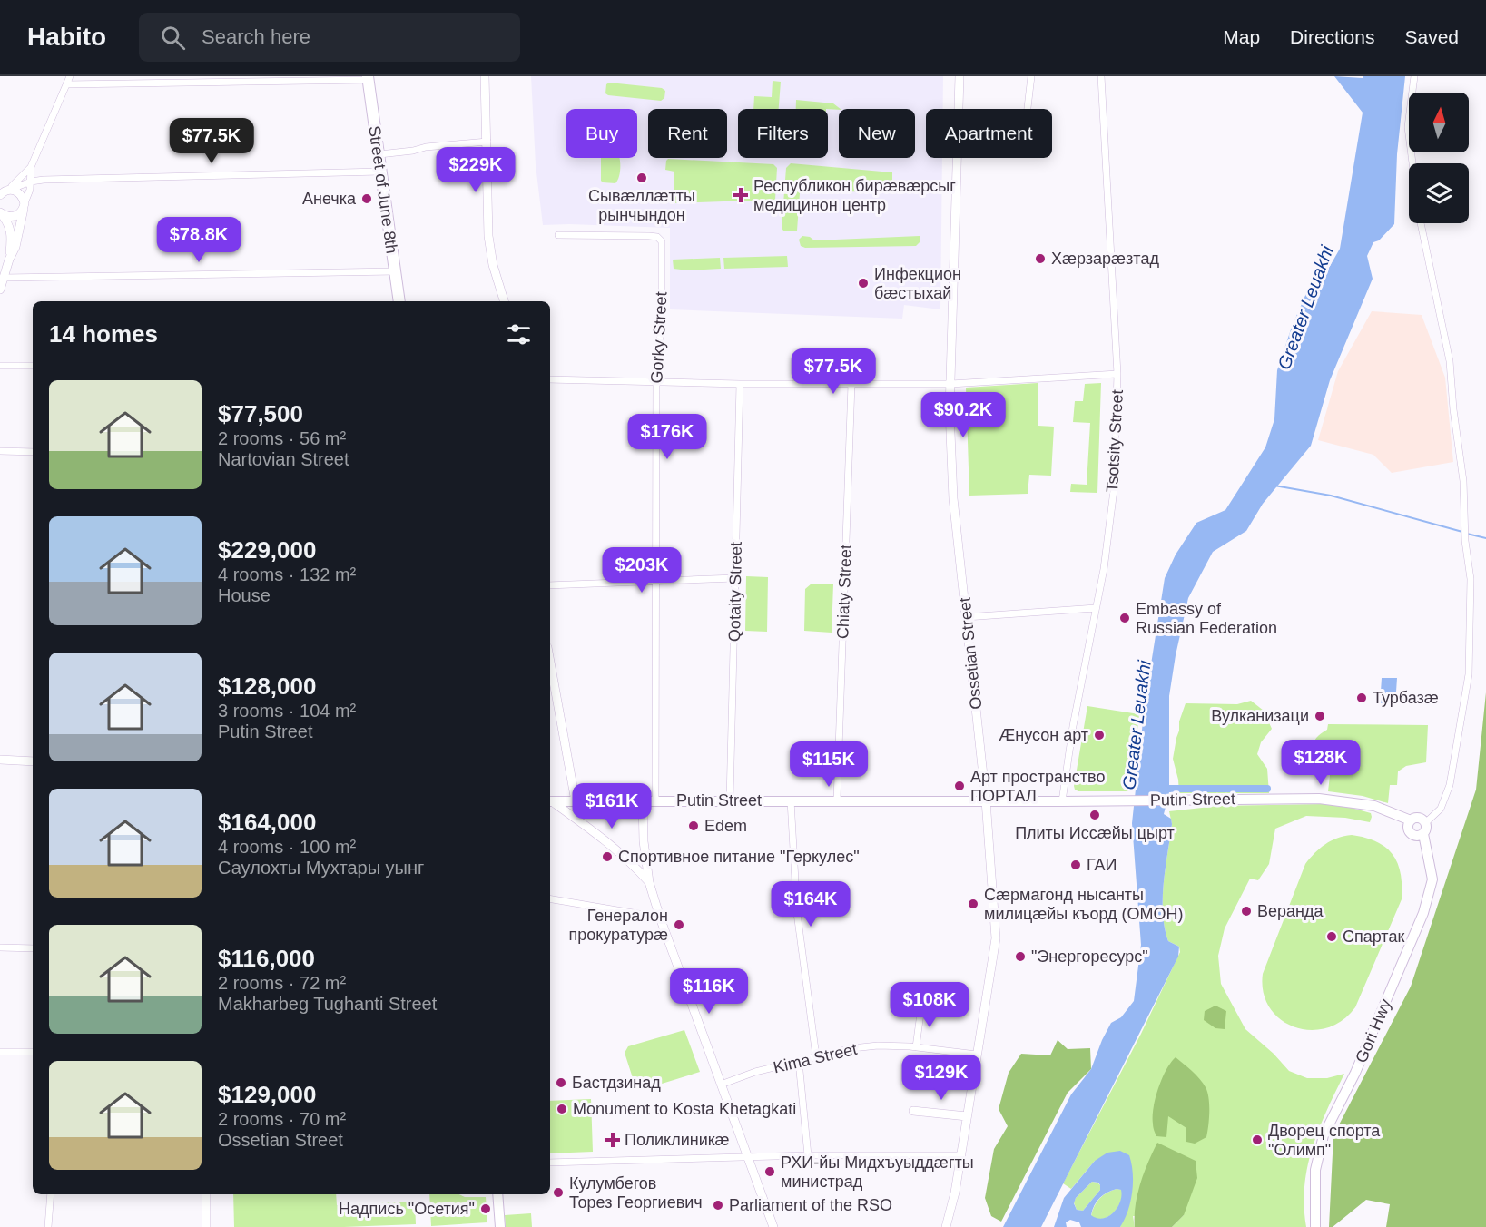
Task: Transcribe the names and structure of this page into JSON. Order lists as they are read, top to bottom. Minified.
{"streets":{"highway":["Street of June 8th"],"main road":["Putin Street","Gori Hwy"],"street":["Gorky Street","Tsotsity Street","Qotaity Street","Chiaty Street","Ossetian Street","Kima Street"]},"crossings":[["Gorky Street","Putin Street"],["Tsotsity Street","Putin Street"],["Qotaity Street","Putin Street"],["Chiaty Street","Putin Street"],["Ossetian Street","Putin Street"],["Ossetian Street","Kima Street"],["Putin Street","Gori Hwy"]],"water":["Greater Leuakhi"],"places":{"other":["Сывæллæтты рынчындон","Анечка","Хæрзарæзтад","Инфекцион бæстыхай","Embassy of Russian Federation","Турбазæ","Вулканизаци","Æнусон арт","Арт пространство ПОРТАЛ","Плиты Иссæйы цырт","Edem","Спортивное питание \"Геркулес\"","ГАИ","Сæрмагонд нысанты милицæйы къорд (ОМОН)","Веранда","Генералон прокуратурæ","Спартак","\"Энергоресурс\"","Бастдзинад","Monument to Kosta Khetagkati","Дворец спорта \"Олимп\"","РХИ-йы Мидхъуыддæгты министрад","Кулумбегов Торез Георгиевич","Parliament of the RSO","Надпись \"Осетия\""],"health":["Республикон бирæвæрсыг медицинон центр","Поликлиникæ"]},"north":"top","page":{"header":"Habito","search":"Search here","nav":["Map","Directions","Saved"],"chip":["Buy","Rent","Filters","New","Apartment"],"price":["$77.5K","$229K","$78.8K","$77.5K","$90.2K","$176K","$203K","$128K","$115K","$161K","$164K","$116K","$108K","$129K"],"heading":"14 homes","list":[{"name":"$77,500","note":"2 rooms · 56 m² · Nartovian Street"},{"name":"$229,000","note":"4 rooms · 132 m² · House"},{"name":"$128,000","note":"3 rooms · 104 m² · Putin Street"},{"name":"$164,000","note":"4 rooms · 100 m² · Саулохты Мухтары уынг"},{"name":"$116,000","note":"2 rooms · 72 m² · Makharbeg Tughanti Street"},{"name":"$129,000","note":"2 rooms · 70 m² · Ossetian Street"}]}}
